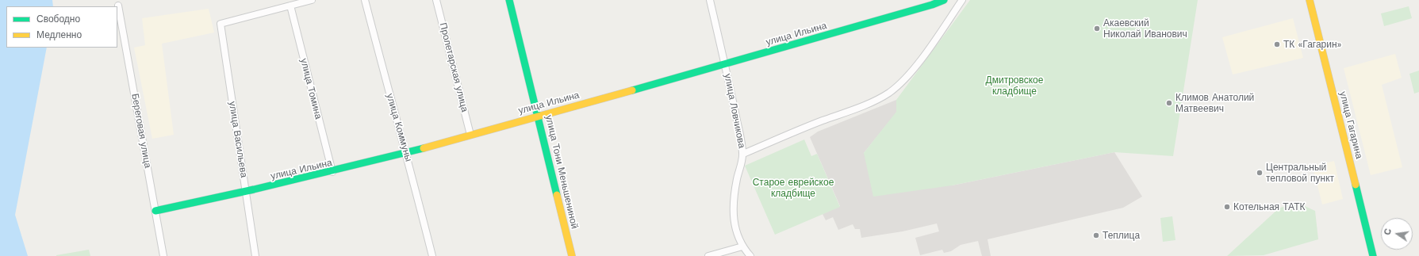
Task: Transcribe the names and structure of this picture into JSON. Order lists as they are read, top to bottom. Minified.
{"streets":{"street":["улица Ильина","Пролетарская улица","улица Томина","улица Ловчикова","улица Гагарина","улица Коммуны","Береговая улица","улица Васильева","улица Тони Меньшениной"]},"crossings":[["улица Ильина","Пролетарская улица"],["улица Ильина","улица Томина"],["улица Ильина","улица Ловчикова"],["улица Ильина","улица Коммуны"],["улица Ильина","Береговая улица"],["улица Ильина","улица Васильева"],["улица Ильина","улица Тони Меньшениной"],["улица Томина","улица Васильева"]],"parks":["Дмитровское кладбище","Старое еврейское кладбище"],"places":["Акаевский Николай Иванович","ТК «Гагарин»","Климов Анатолий Матвеевич","Центральный тепловой пункт","Котельная ТАТК","Теплица"],"legend":["Свободно","Медленно"],"north":"left"}
